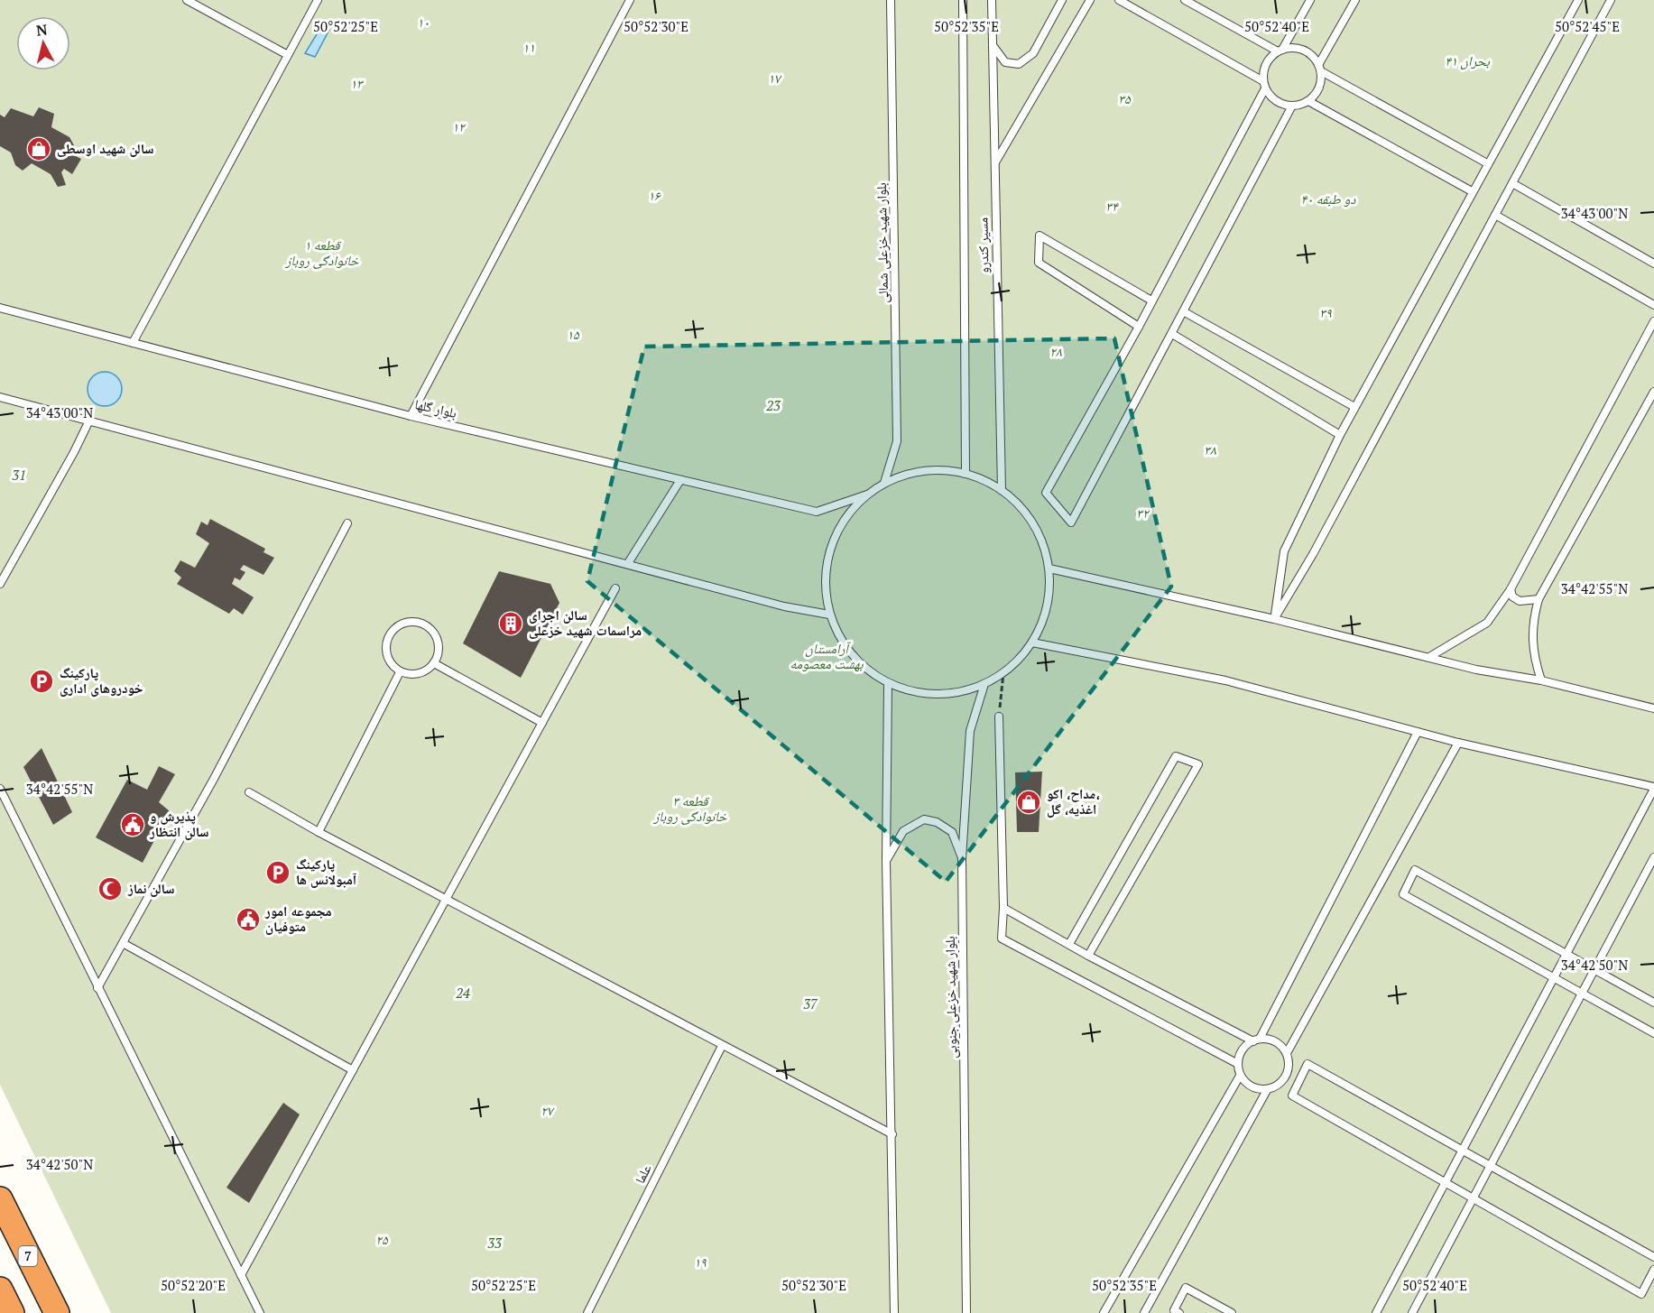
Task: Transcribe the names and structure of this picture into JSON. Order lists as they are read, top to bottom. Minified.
{"streets":{"highway":["7"],"lane":["بلوار شهید خزعلی شمالی","مسیر کندرو","بلوار گلها","بلوار شهید خزعلی جنوبی","علما"]},"parks":["۱۰","۱۱","۴۱ بحران","۱۷","۱۳","۳۵","۱۲","۱۶","۴۰ دو طبقه","۳۴","قطعه ۱ خانوادگی روباز","۳۹","۱۵","۲۸","23","۳۸","31","۳۲","آرامستان بهشت معصومه","قطعه ۳ خانوادگی روباز","24","37","۲۷","۲۵","33","۱۹"],"places":{"shop":["سالن شهید اوسطی","مداح، اکو، اغذیه، گل"],"building":["سالن اجرای مراسمات شهید خزعلی"],"parking":["پارکینگ خودروهای اداری","پارکینگ آمبولانس ها"],"public building":["پذیرش و سالن انتظار","مجموعه امور متوفیان"],"mosque":["سالن نماز"]},"north":"top","coordinates":["50°52'25\"E","50°52'30\"E","50°52'35\"E","50°52'40\"E","50°52'45\"E","34°43'00\"N","34°42'55\"N","34°42'50\"N","50°52'20\"E"]}
